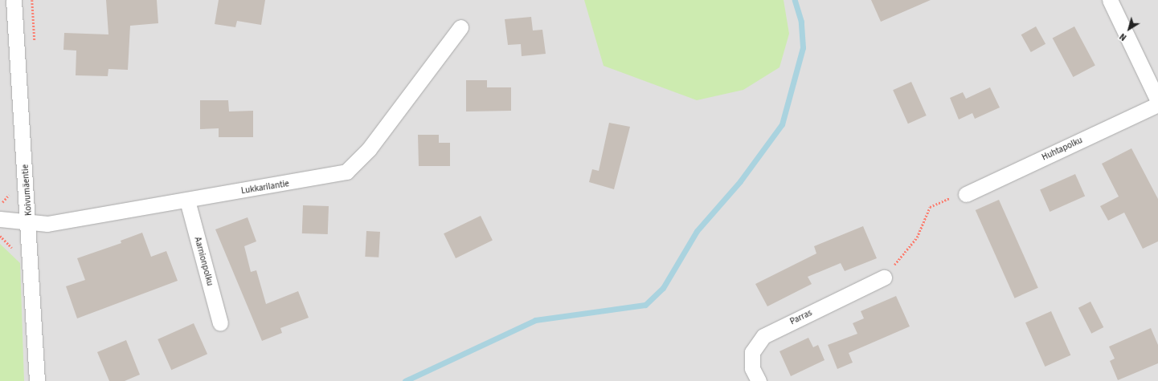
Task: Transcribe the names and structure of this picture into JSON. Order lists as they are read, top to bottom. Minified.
{"streets":{"street":["Huhtapolku","Lukkarilantie","Koivumäentie","Aarnionpolku","Parras"]},"crossings":[["Lukkarilantie","Koivumäentie"],["Lukkarilantie","Aarnionpolku"]],"north":"bottom left"}
